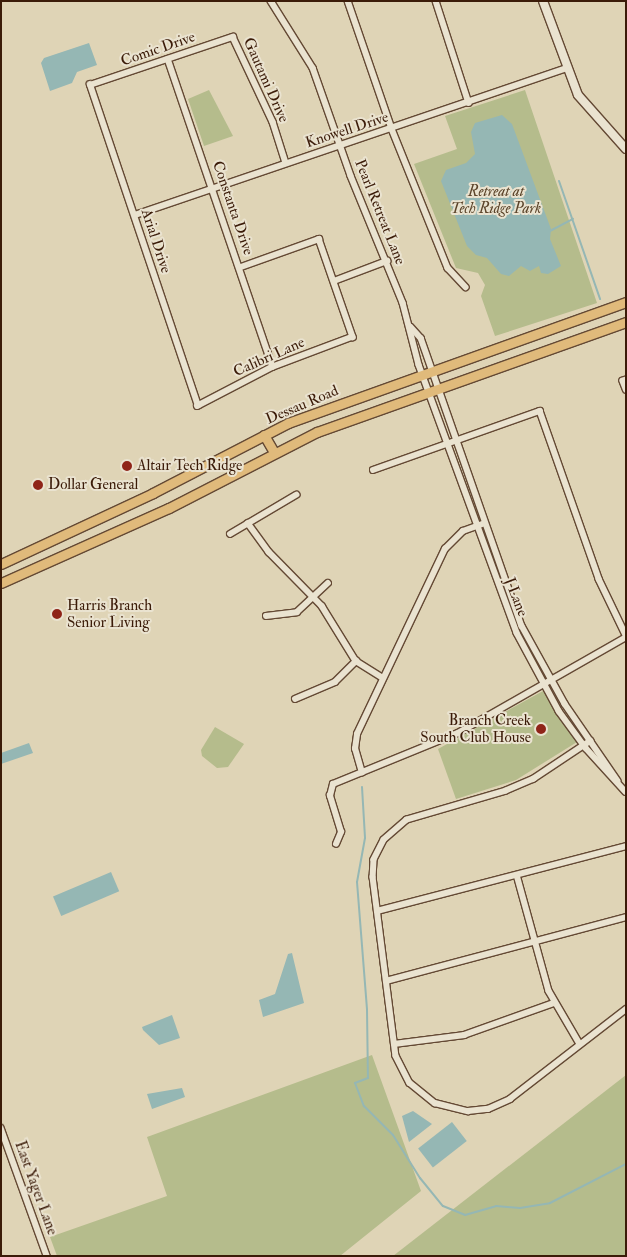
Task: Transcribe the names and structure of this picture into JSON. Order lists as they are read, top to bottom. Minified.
{"streets":{"main road":["Dessau Road"],"street":["Comic Drive","Gautami Drive","Knowell Drive","Constanta Drive","Pearl Retreat Lane","Arial Drive","Calibri Lane","J Lane","East Yager Lane"]},"crossings":[["Comic Drive","Gautami Drive"],["Comic Drive","Constanta Drive"],["Comic Drive","Arial Drive"],["Gautami Drive","Knowell Drive"],["Knowell Drive","Constanta Drive"],["Knowell Drive","Pearl Retreat Lane"],["Knowell Drive","Arial Drive"],["Constanta Drive","Calibri Lane"],["Pearl Retreat Lane","J Lane"],["Arial Drive","Calibri Lane"],["Dessau Road","J Lane"]],"parks":["Retreat at Tech Ridge Park"],"places":["Altair Tech Ridge","Dollar General","Harris Branch Senior Living","Branch Creek South Club House"]}
